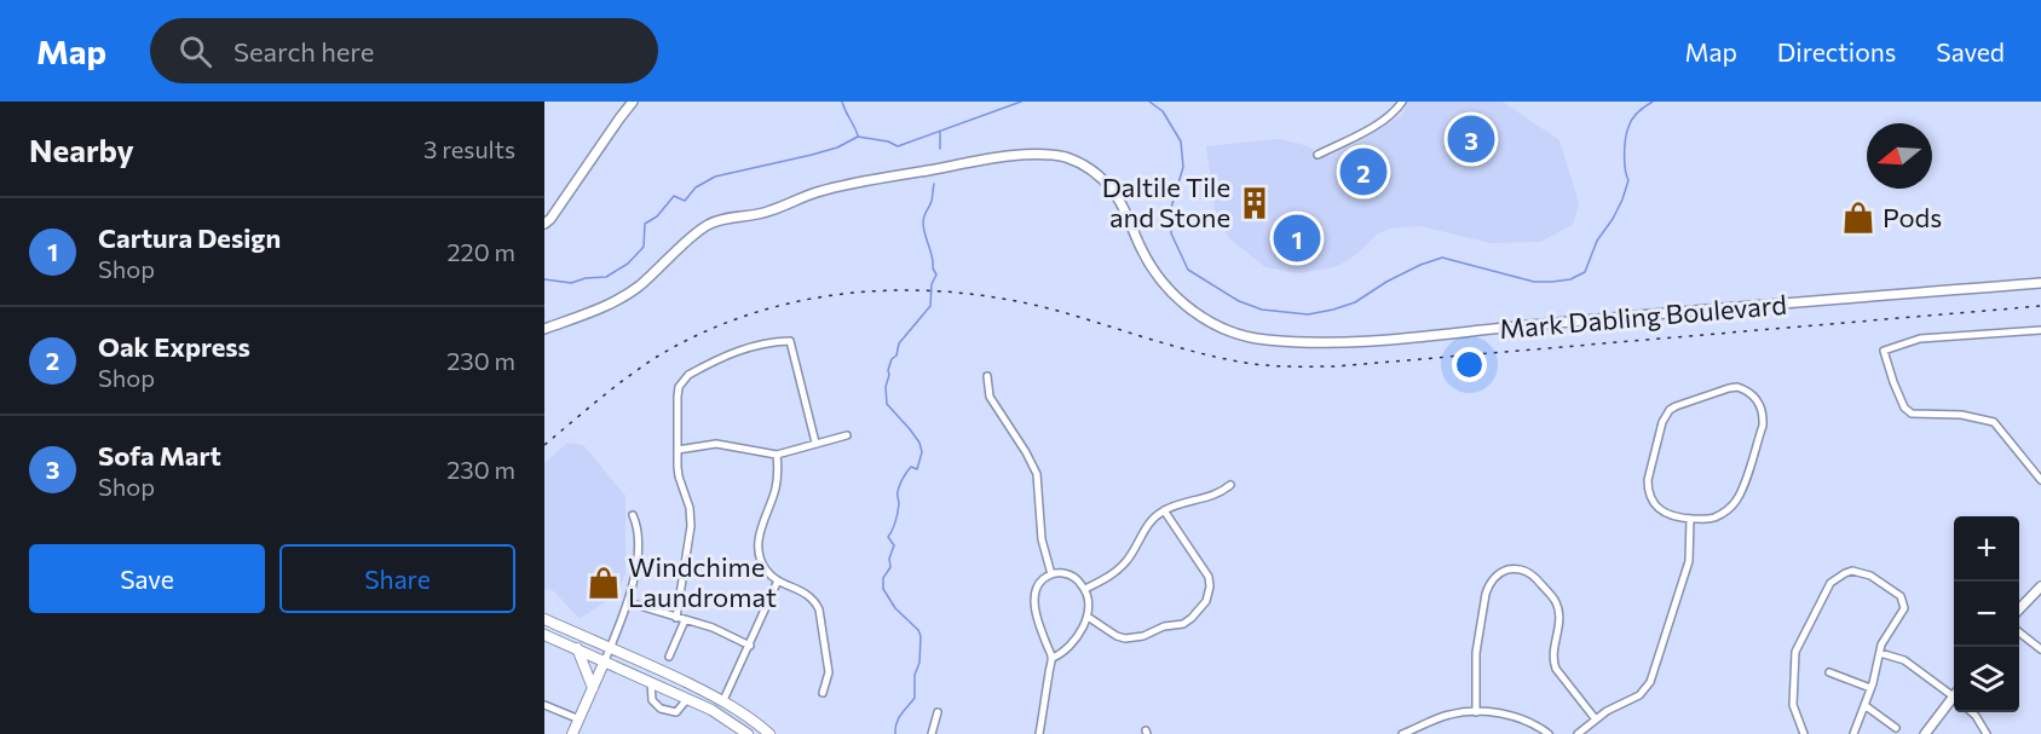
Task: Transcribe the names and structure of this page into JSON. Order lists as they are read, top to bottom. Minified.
{"streets":{"street":["Mark Dabling Boulevard"]},"places":{"building":["Daltile Tile and Stone"],"shop":["Pods","Windchime Laundromat"]},"north":"left","page":{"header":"Map","search":"Search here","nav":["Map","Directions","Saved"],"heading":["Nearby","3 results"],"pins":["3","2","1"],"list":[{"mark":"1","name":"Cartura Design","note":"Shop","value":"220 m"},{"mark":"2","name":"Oak Express","note":"Shop","value":"230 m"},{"mark":"3","name":"Sofa Mart","note":"Shop","value":"230 m"}],"map_buttons":["+","−"],"buttons":["Save","Share"]}}
